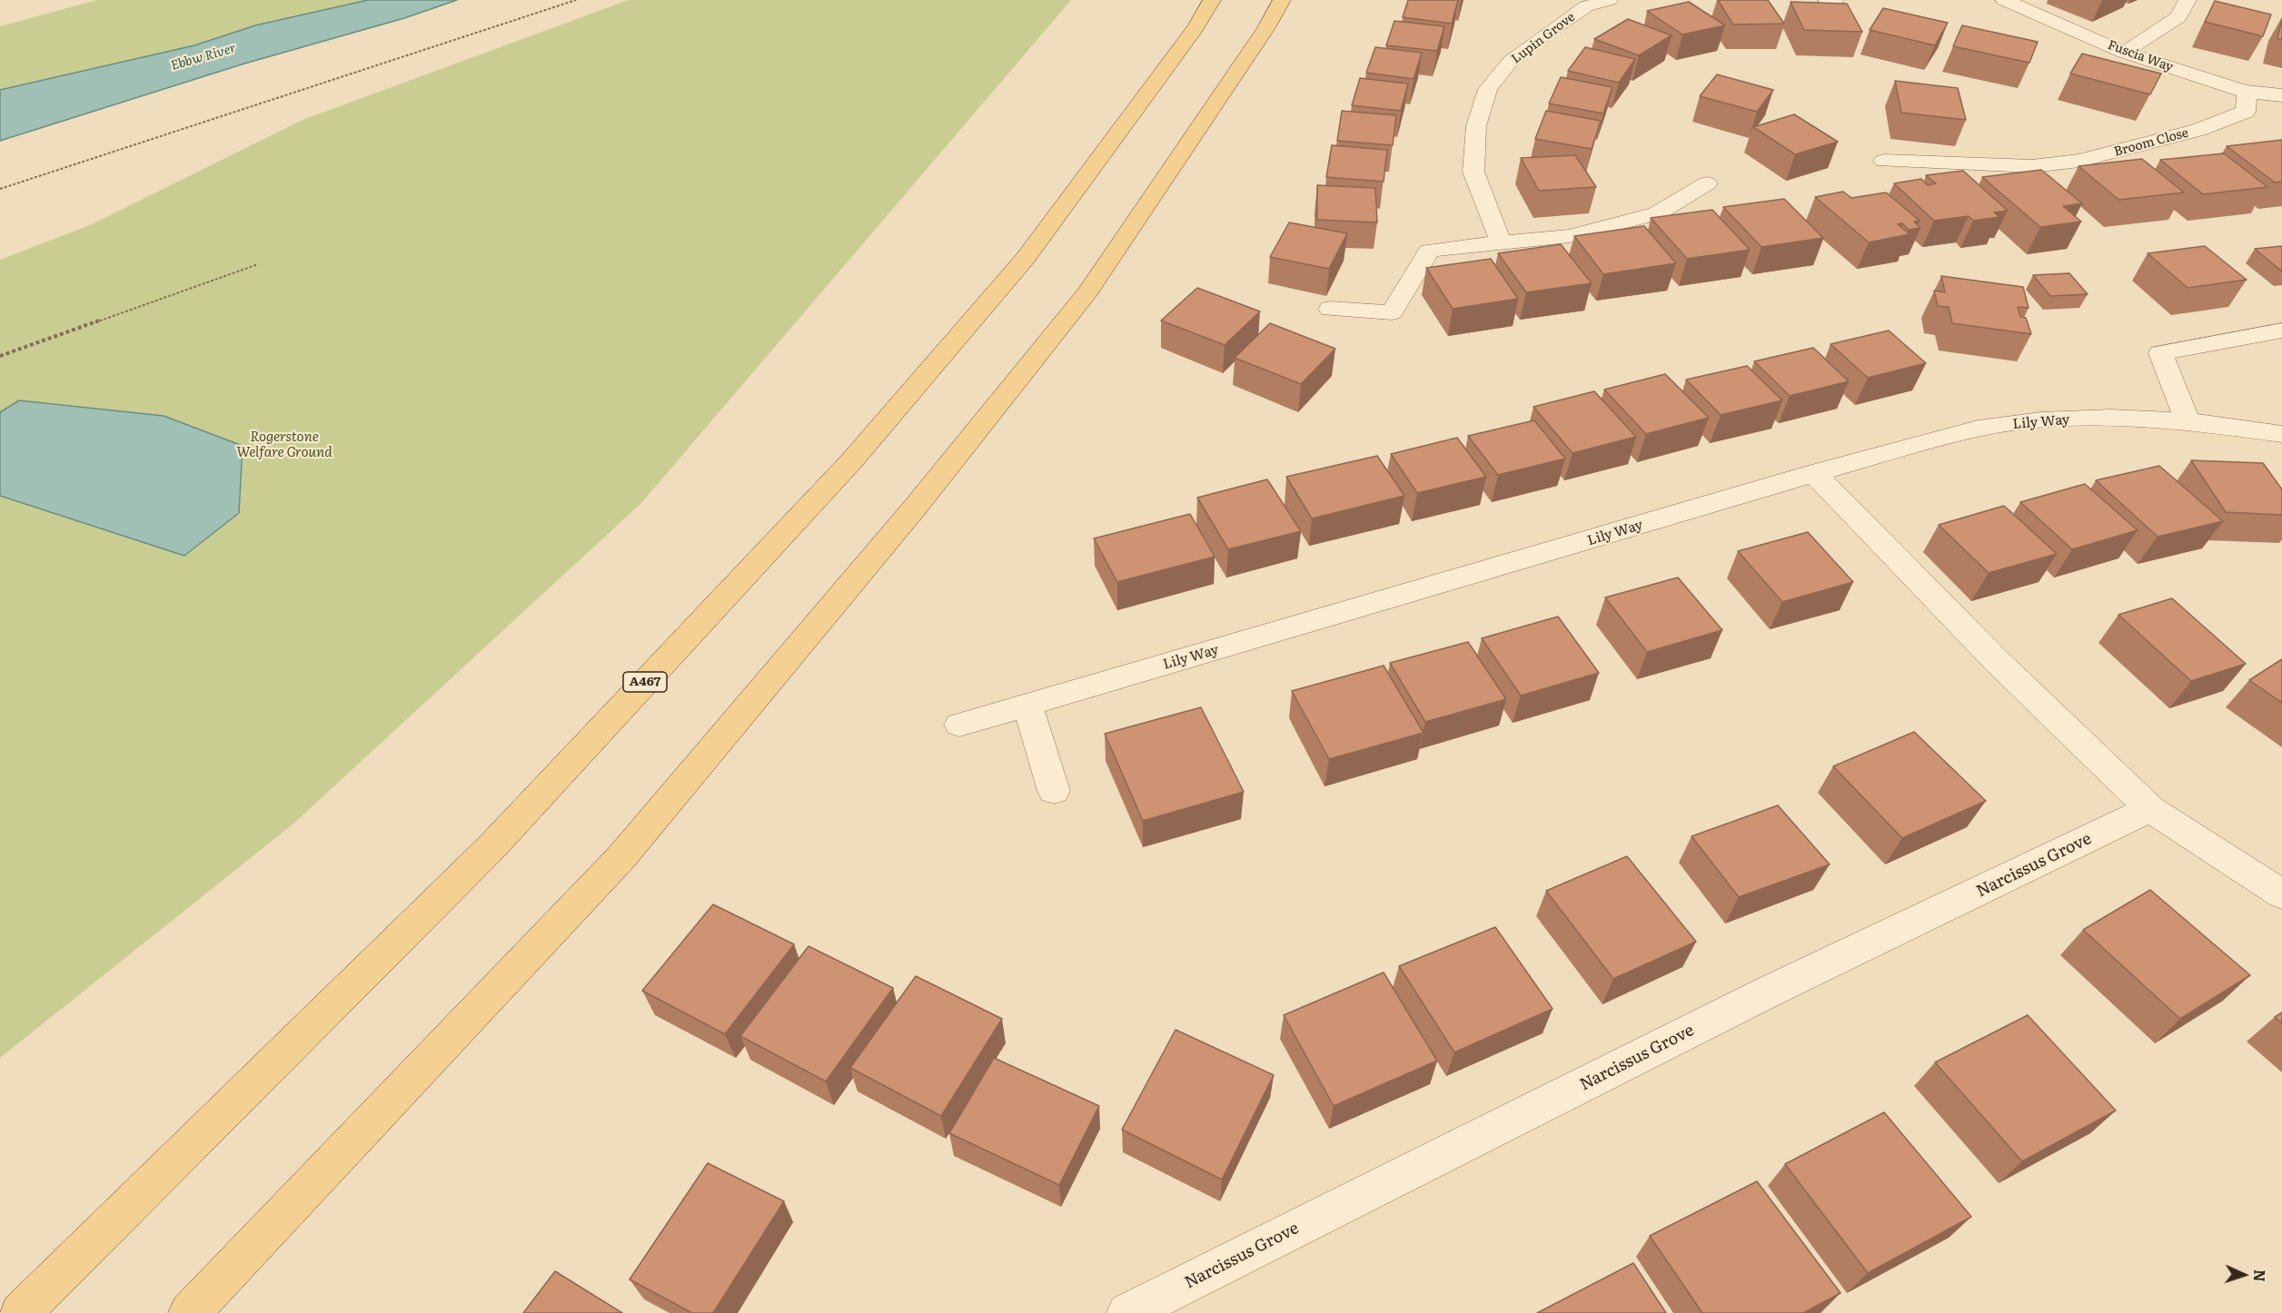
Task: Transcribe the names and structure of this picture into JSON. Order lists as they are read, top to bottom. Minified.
{"streets":{"main road":["A467"],"street":["Lupin Grove","Fuscia Way","Broom Close","Lily Way","Narcissus Grove"]},"crossings":[["Fuscia Way","Broom Close"]],"water":["Ebbw River"],"parks":["Rogerstone Welfare Ground"],"north":"right"}
